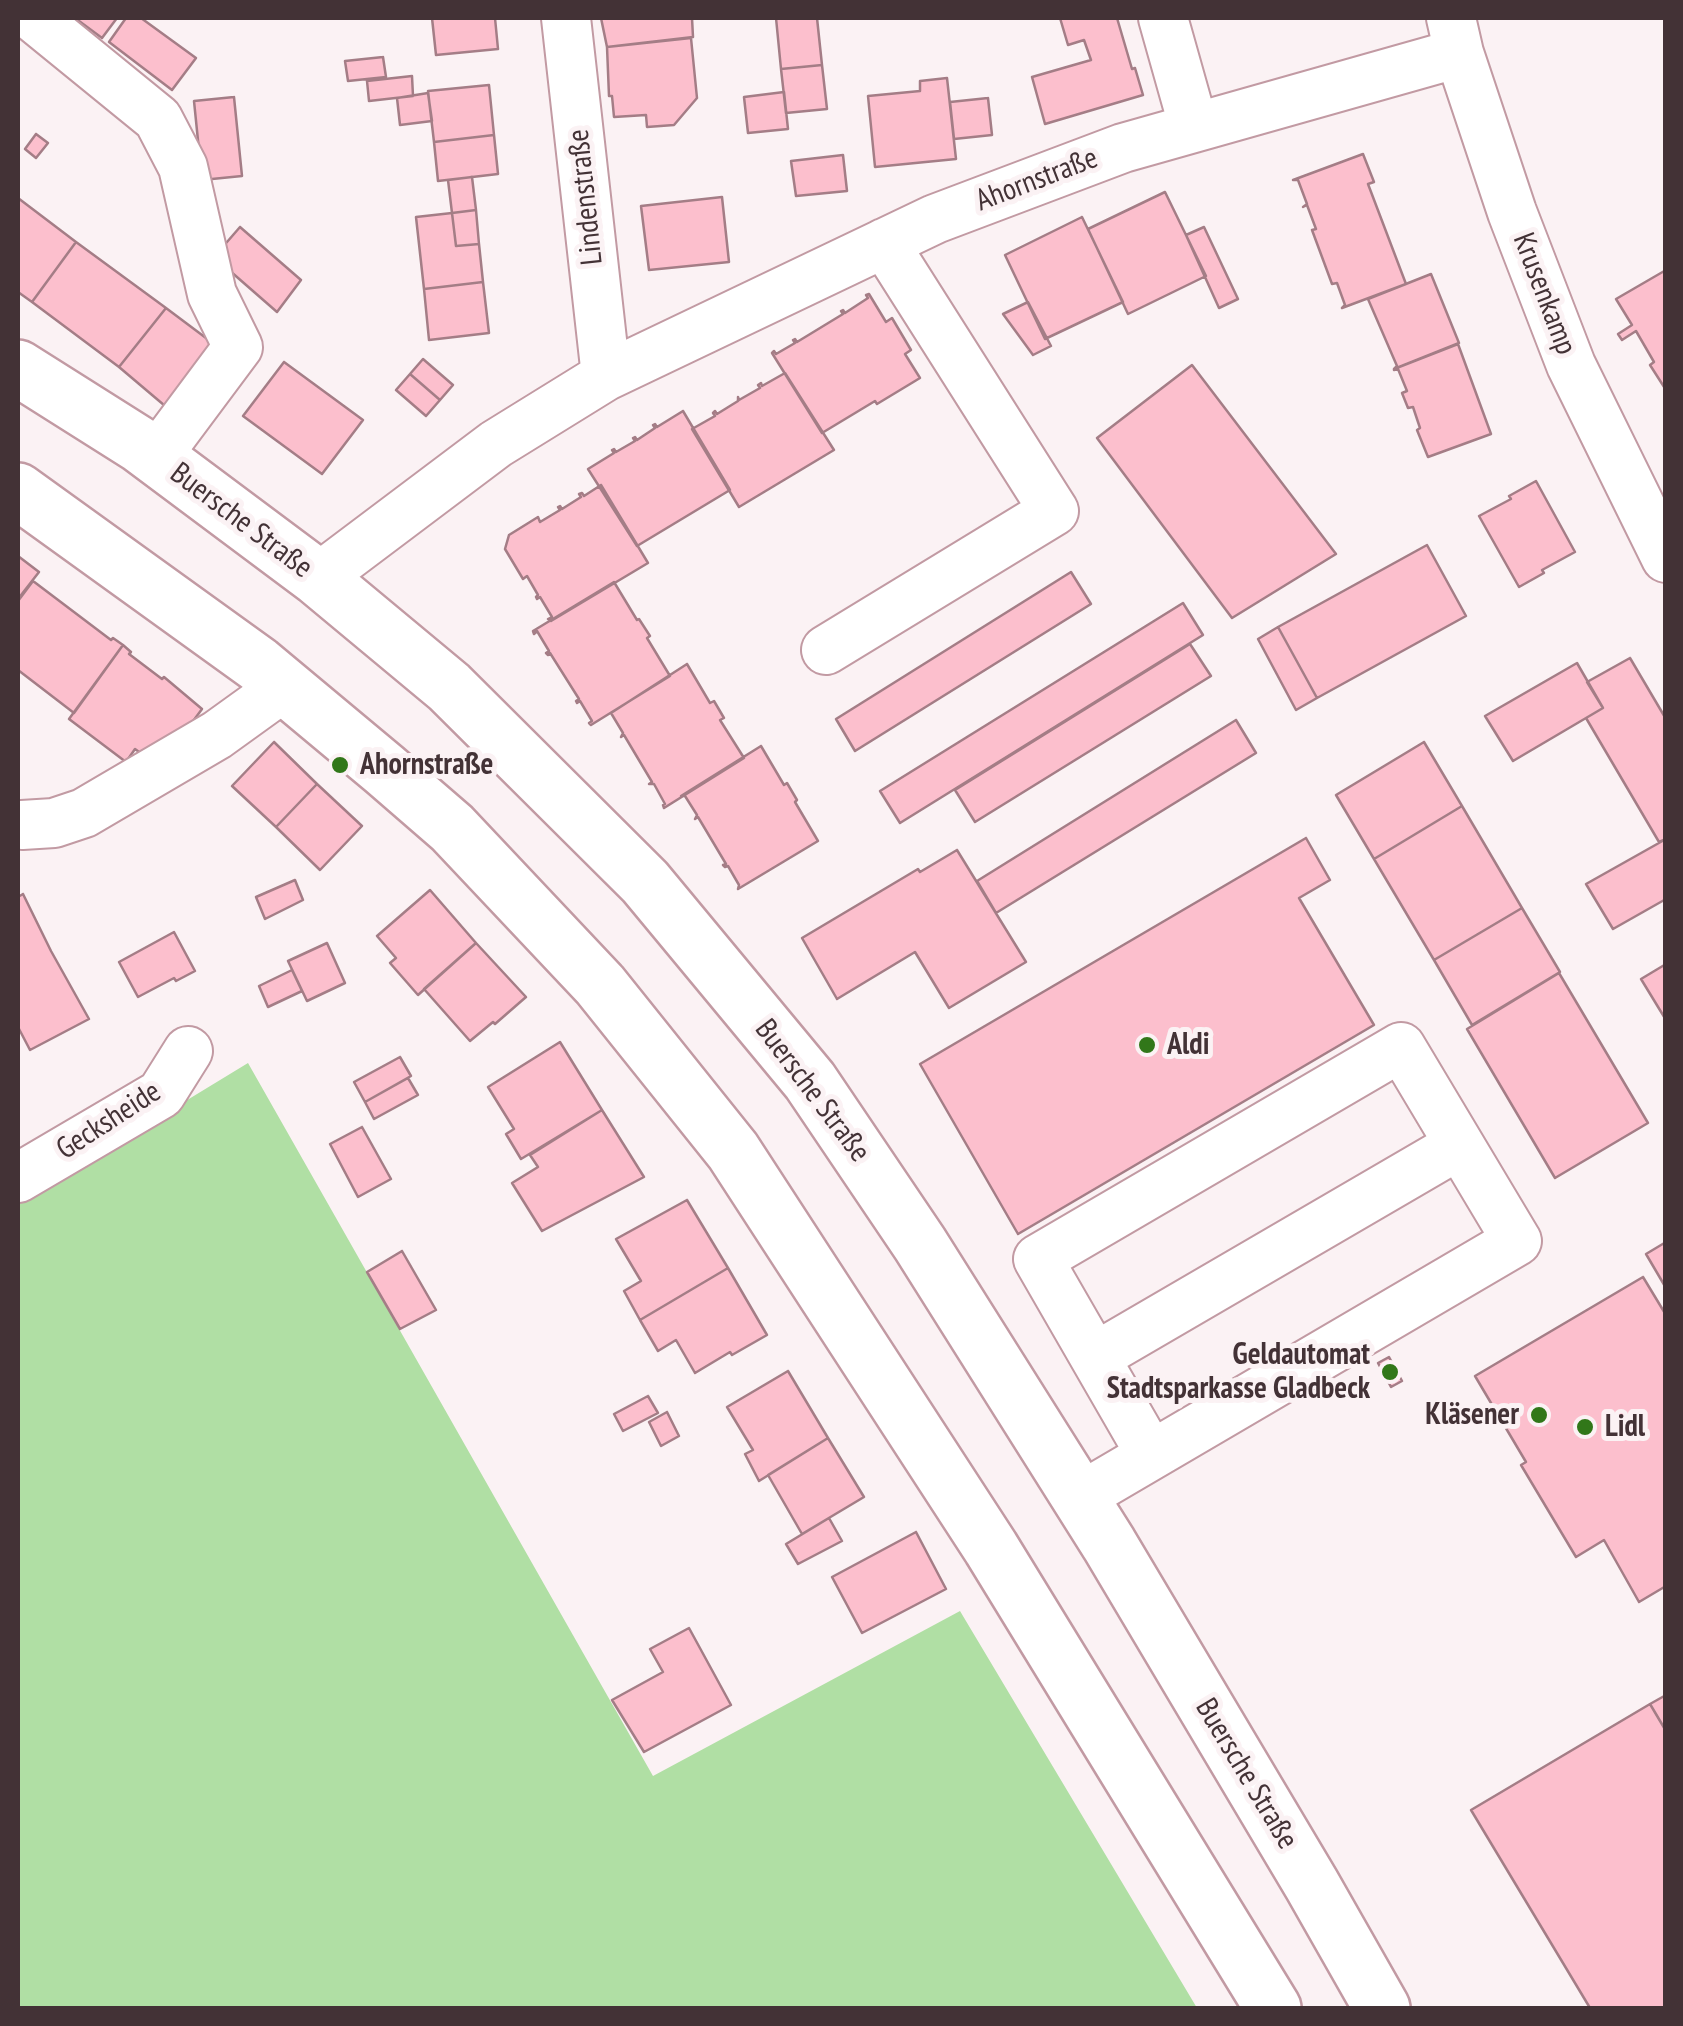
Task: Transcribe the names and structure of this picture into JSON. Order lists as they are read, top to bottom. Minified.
{"streets":{"main road":["Buersche Straße"],"street":["Ahornstraße","Lindenstraße","Krusenkamp","Gecksheide"]},"crossings":[["Ahornstraße","Lindenstraße"],["Ahornstraße","Krusenkamp"],["Ahornstraße","Buersche Straße"]],"places":["Ahornstraße","Aldi","Geldautomat Stadtsparkasse Gladbeck","Kläsener","Lidl"]}
